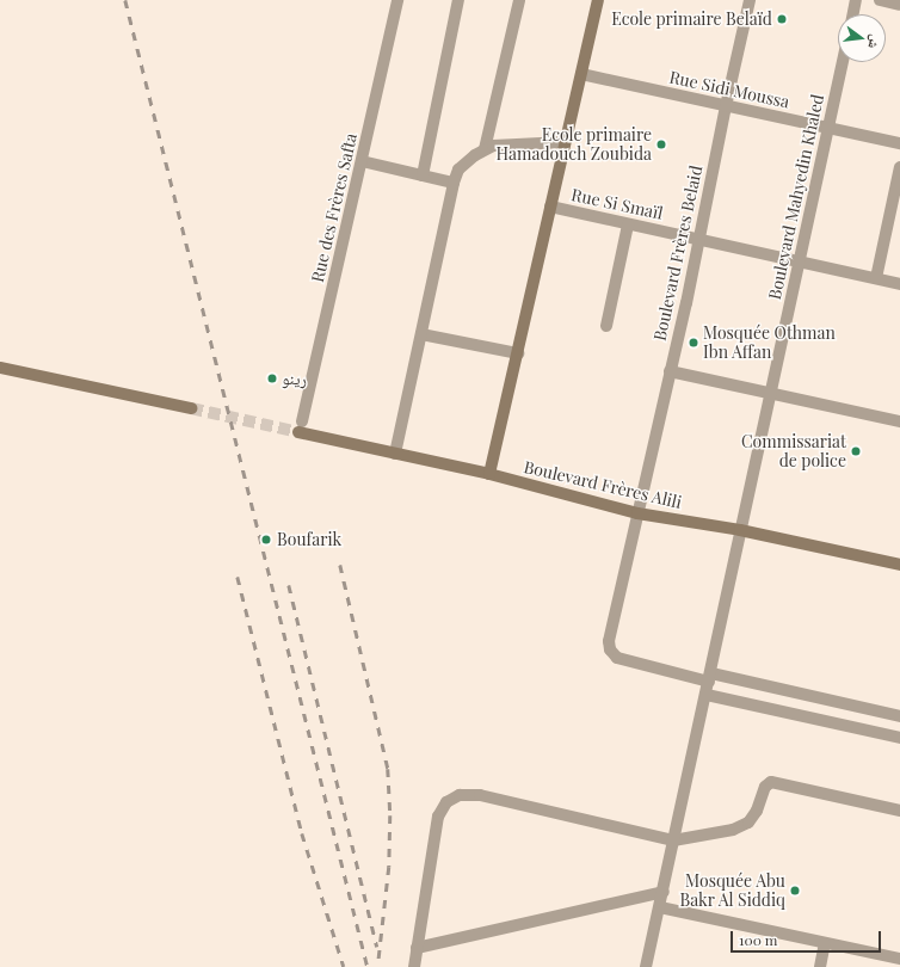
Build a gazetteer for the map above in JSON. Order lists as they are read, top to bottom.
{
  "streets": {
    "main road": ["Boulevard Frères Alili"],
    "street": [
      "Rue Sidi Moussa",
      "Boulevard Mahyedin Khaled",
      "Rue Si Smaïl",
      "Rue des Frères Safta",
      "Boulevard Frères Belaid"
    ]
  },
  "crossings": [
    ["Rue Sidi Moussa", "Boulevard Mahyedin Khaled"],
    ["Rue Sidi Moussa", "Boulevard Frères Belaid"],
    ["Boulevard Mahyedin Khaled", "Rue Si Smaïl"],
    ["Boulevard Mahyedin Khaled", "Boulevard Frères Belaid"],
    ["Boulevard Mahyedin Khaled", "Boulevard Frères Alili"],
    ["Rue Si Smaïl", "Boulevard Frères Belaid"],
    ["Rue des Frères Safta", "Boulevard Frères Alili"],
    ["Boulevard Frères Belaid", "Boulevard Frères Alili"]
  ],
  "places": [
    "Ecole primaire Belaïd",
    "Ecole primaire Hamadouch Zoubida",
    "Mosquée Othman Ibn Affan",
    "رينو",
    "Commissariat de police",
    "Boufarik",
    "Mosquée Abu Bakr Al Siddiq"
  ],
  "scale_bar": "100 m",
  "north": "right"
}
